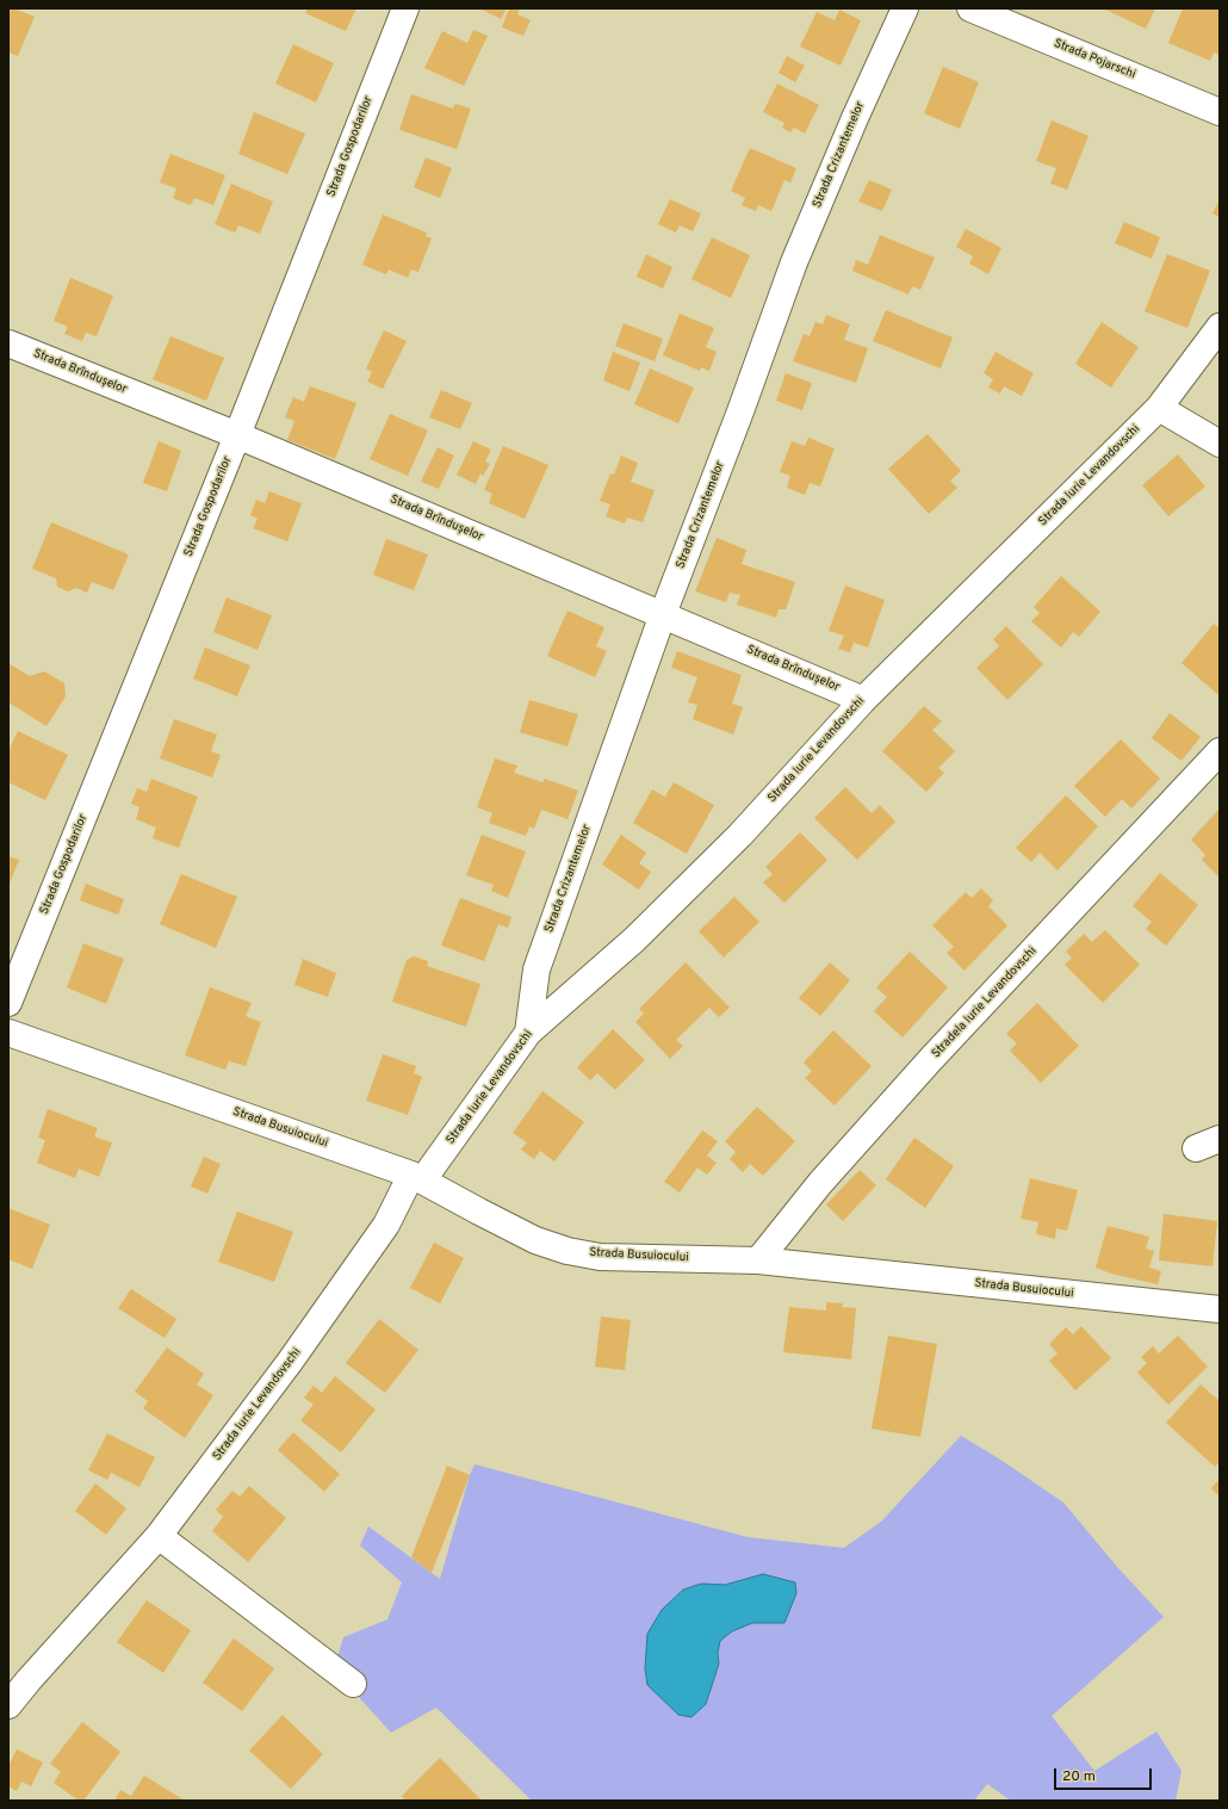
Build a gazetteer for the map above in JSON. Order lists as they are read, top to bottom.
{
  "streets": {
    "street": [
      "Strada Pojarschi",
      "Strada Gospodarilor",
      "Strada Crizantemelor",
      "Strada Brîndușelor",
      "Strada Iurie Levandovschi",
      "Stradela Iurie Levandovschi",
      "Strada Busuiocului"
    ]
  },
  "crossings": [
    ["Strada Gospodarilor", "Strada Brîndușelor"],
    ["Strada Crizantemelor", "Strada Brîndușelor"],
    ["Strada Crizantemelor", "Strada Iurie Levandovschi"],
    ["Strada Brîndușelor", "Strada Iurie Levandovschi"],
    ["Strada Iurie Levandovschi", "Strada Busuiocului"],
    ["Stradela Iurie Levandovschi", "Strada Busuiocului"]
  ],
  "scale_bar": "20 m"
}
